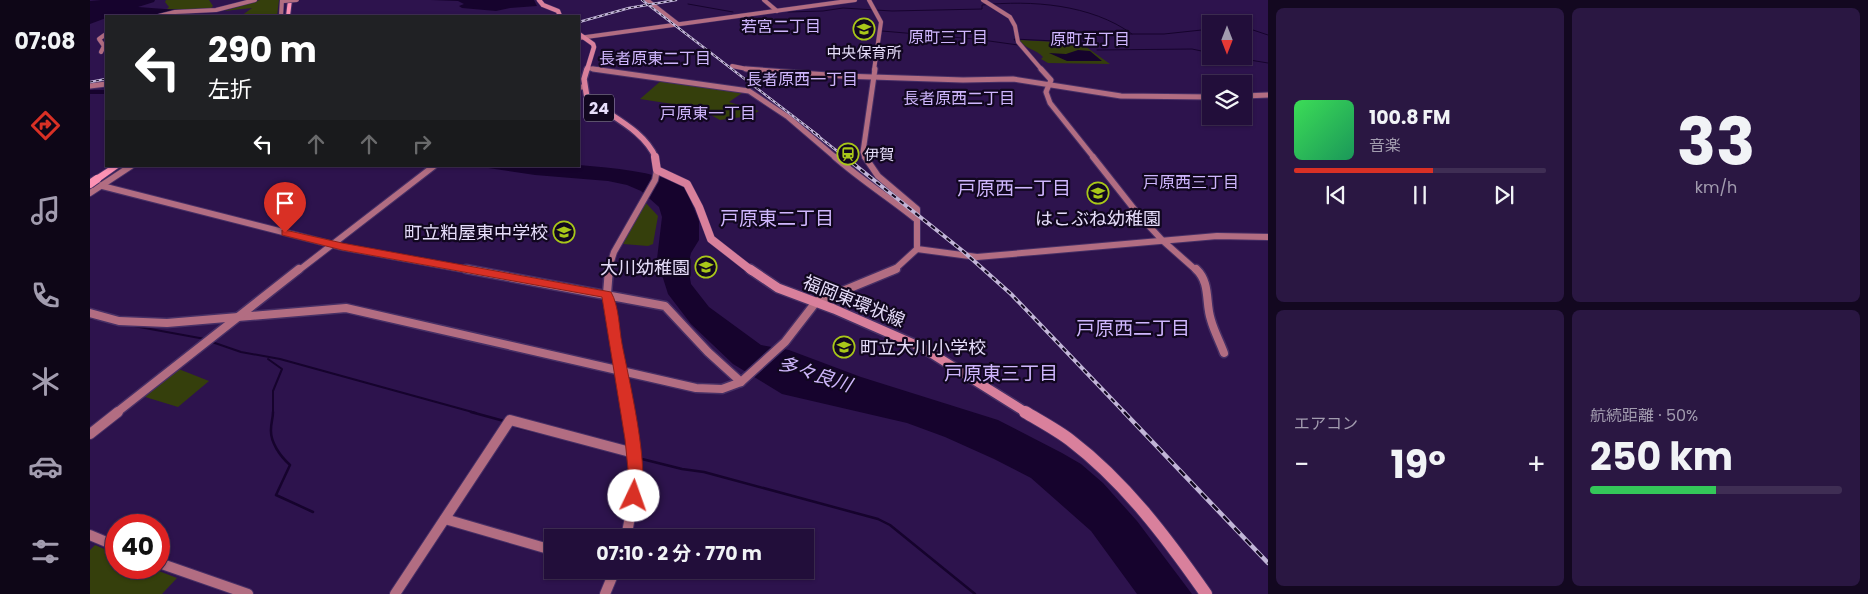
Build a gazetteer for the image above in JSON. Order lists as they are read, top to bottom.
{
  "streets": {
    "main road": ["24", "福岡東環状線"]
  },
  "crossings": [
    ["24", "福岡東環状線"]
  ],
  "districts": [
    "若宮二丁目",
    "原町三丁目",
    "原町五丁目",
    "長者原東二丁目",
    "長者原西一丁目",
    "長者原西二丁目",
    "戸原東一丁目",
    "戸原西三丁目",
    "戸原西一丁目",
    "戸原東二丁目",
    "戸原西二丁目",
    "戸原東三丁目"
  ],
  "water": ["多々良川"],
  "places": {
    "school or university": [
      "中央保育所",
      "はこぶね幼稚園",
      "町立粕屋東中学校",
      "大川幼稚園",
      "町立大川小学校"
    ],
    "station": ["伊賀"]
  },
  "north": "bottom",
  "page": {
    "tabs": "07:08",
    "tile": [
      ["33", "km/h"],
      "エアコン",
      ["航続距離 · 50%", "250 km"]
    ],
    "turn": ["290 m", "左折"],
    "song": ["100.8 FM", "音楽"],
    "heat": ["−", "19°", "+"],
    "limit": "40",
    "trip": "07:10 · 2 分 · 770 m"
  }
}
